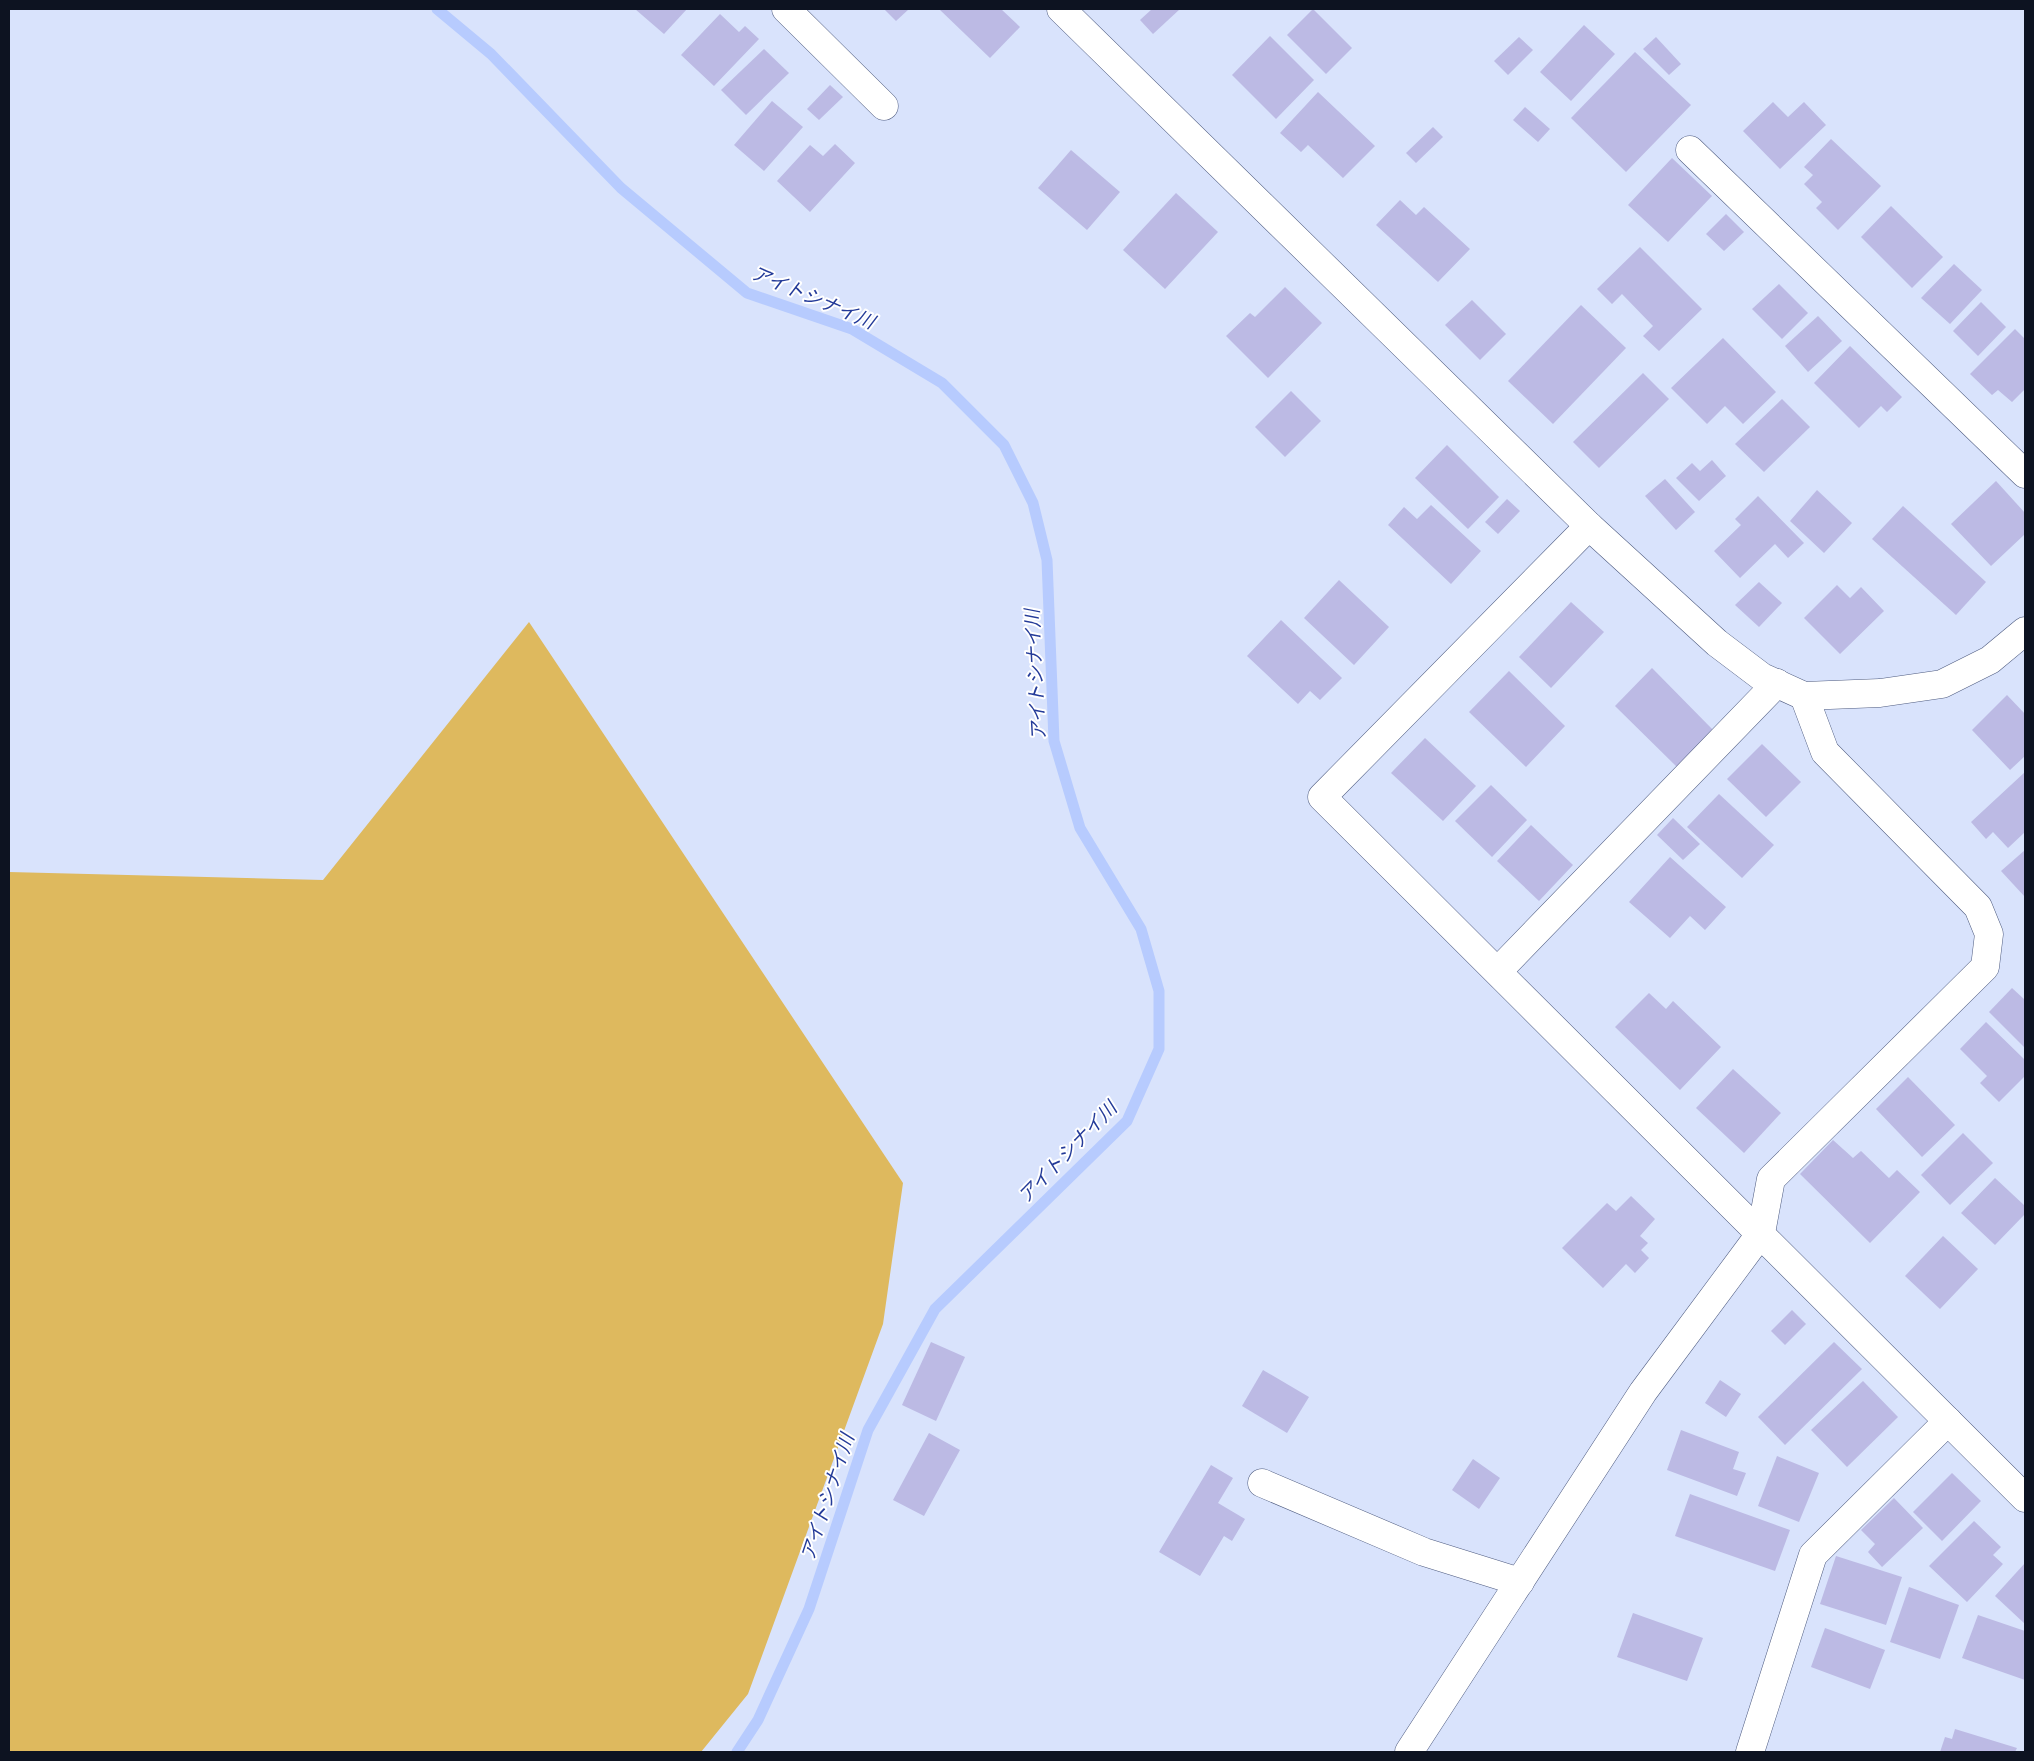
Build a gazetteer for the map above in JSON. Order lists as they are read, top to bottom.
{
  "water": ["アイトシナイ川"]
}
